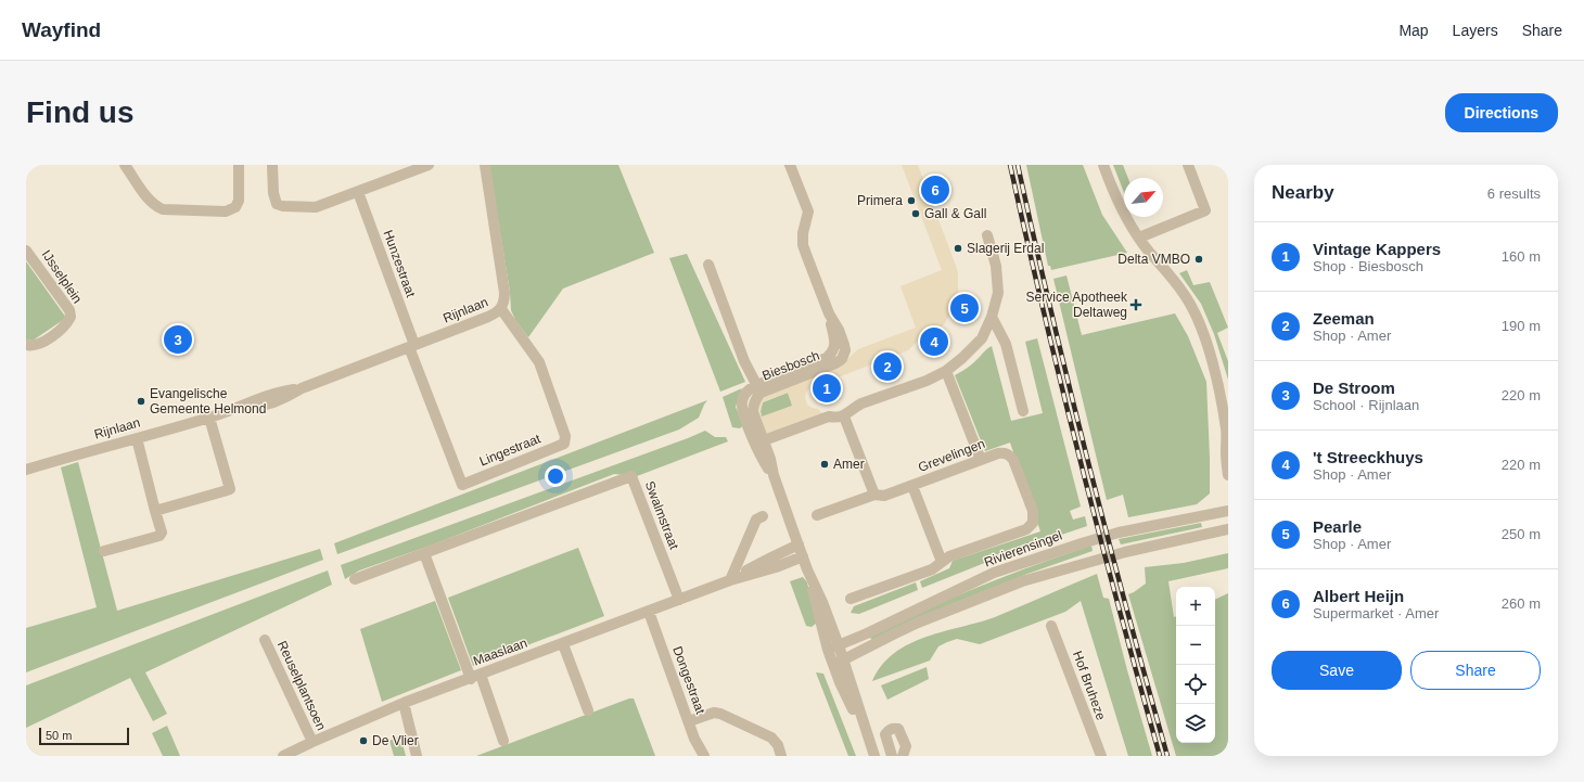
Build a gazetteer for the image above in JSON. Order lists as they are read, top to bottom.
{
  "streets": {
    "street": [
      "Hunzestraat",
      "IJsselplein",
      "Rijnlaan",
      "Biesbosch",
      "Lingestraat",
      "Grevelingen",
      "Swalmstraat",
      "Rivierensingel",
      "Maaslaan",
      "Dongestraat",
      "Reuselplantsoen",
      "Hof Bruheze"
    ]
  },
  "crossings": [
    ["Hunzestraat", "Rijnlaan"],
    ["Hunzestraat", "Lingestraat"],
    ["Rijnlaan", "Lingestraat"],
    ["Biesbosch", "Rivierensingel"],
    ["Biesbosch", "Maaslaan"],
    ["Swalmstraat", "Maaslaan"],
    ["Maaslaan", "Dongestraat"],
    ["Maaslaan", "Reuselplantsoen"]
  ],
  "places": {
    "other": [
      "Primera",
      "Gall & Gall",
      "Slagerij Erdal",
      "Delta VMBO",
      "Evangelische Gemeente Helmond",
      "Amer",
      "De Vlier"
    ],
    "health": ["Service Apotheek Deltaweg"]
  },
  "scale_bar": "50 m",
  "north": "top right",
  "page": {
    "header": "Wayfind",
    "nav": ["Map", "Layers", "Share"],
    "buttons": [
      "Directions",
      ["Save", "Share"]
    ],
    "title": "Find us",
    "heading": ["Nearby", "6 results"],
    "pins": [
      "6",
      "5",
      "3",
      "4",
      "2",
      "1"
    ],
    "list": [
      {
        "mark": "1",
        "name": "Vintage Kappers",
        "note": "Shop · Biesbosch",
        "value": "160 m"
      },
      {
        "mark": "2",
        "name": "Zeeman",
        "note": "Shop · Amer",
        "value": "190 m"
      },
      {
        "mark": "3",
        "name": "De Stroom",
        "note": "School · Rijnlaan",
        "value": "220 m"
      },
      {
        "mark": "4",
        "name": "'t Streeckhuys",
        "note": "Shop · Amer",
        "value": "220 m"
      },
      {
        "mark": "5",
        "name": "Pearle",
        "note": "Shop · Amer",
        "value": "250 m"
      },
      {
        "mark": "6",
        "name": "Albert Heijn",
        "note": "Supermarket · Amer",
        "value": "260 m"
      }
    ],
    "map_buttons": ["+", "−"],
    "scale": "50 m"
  }
}
